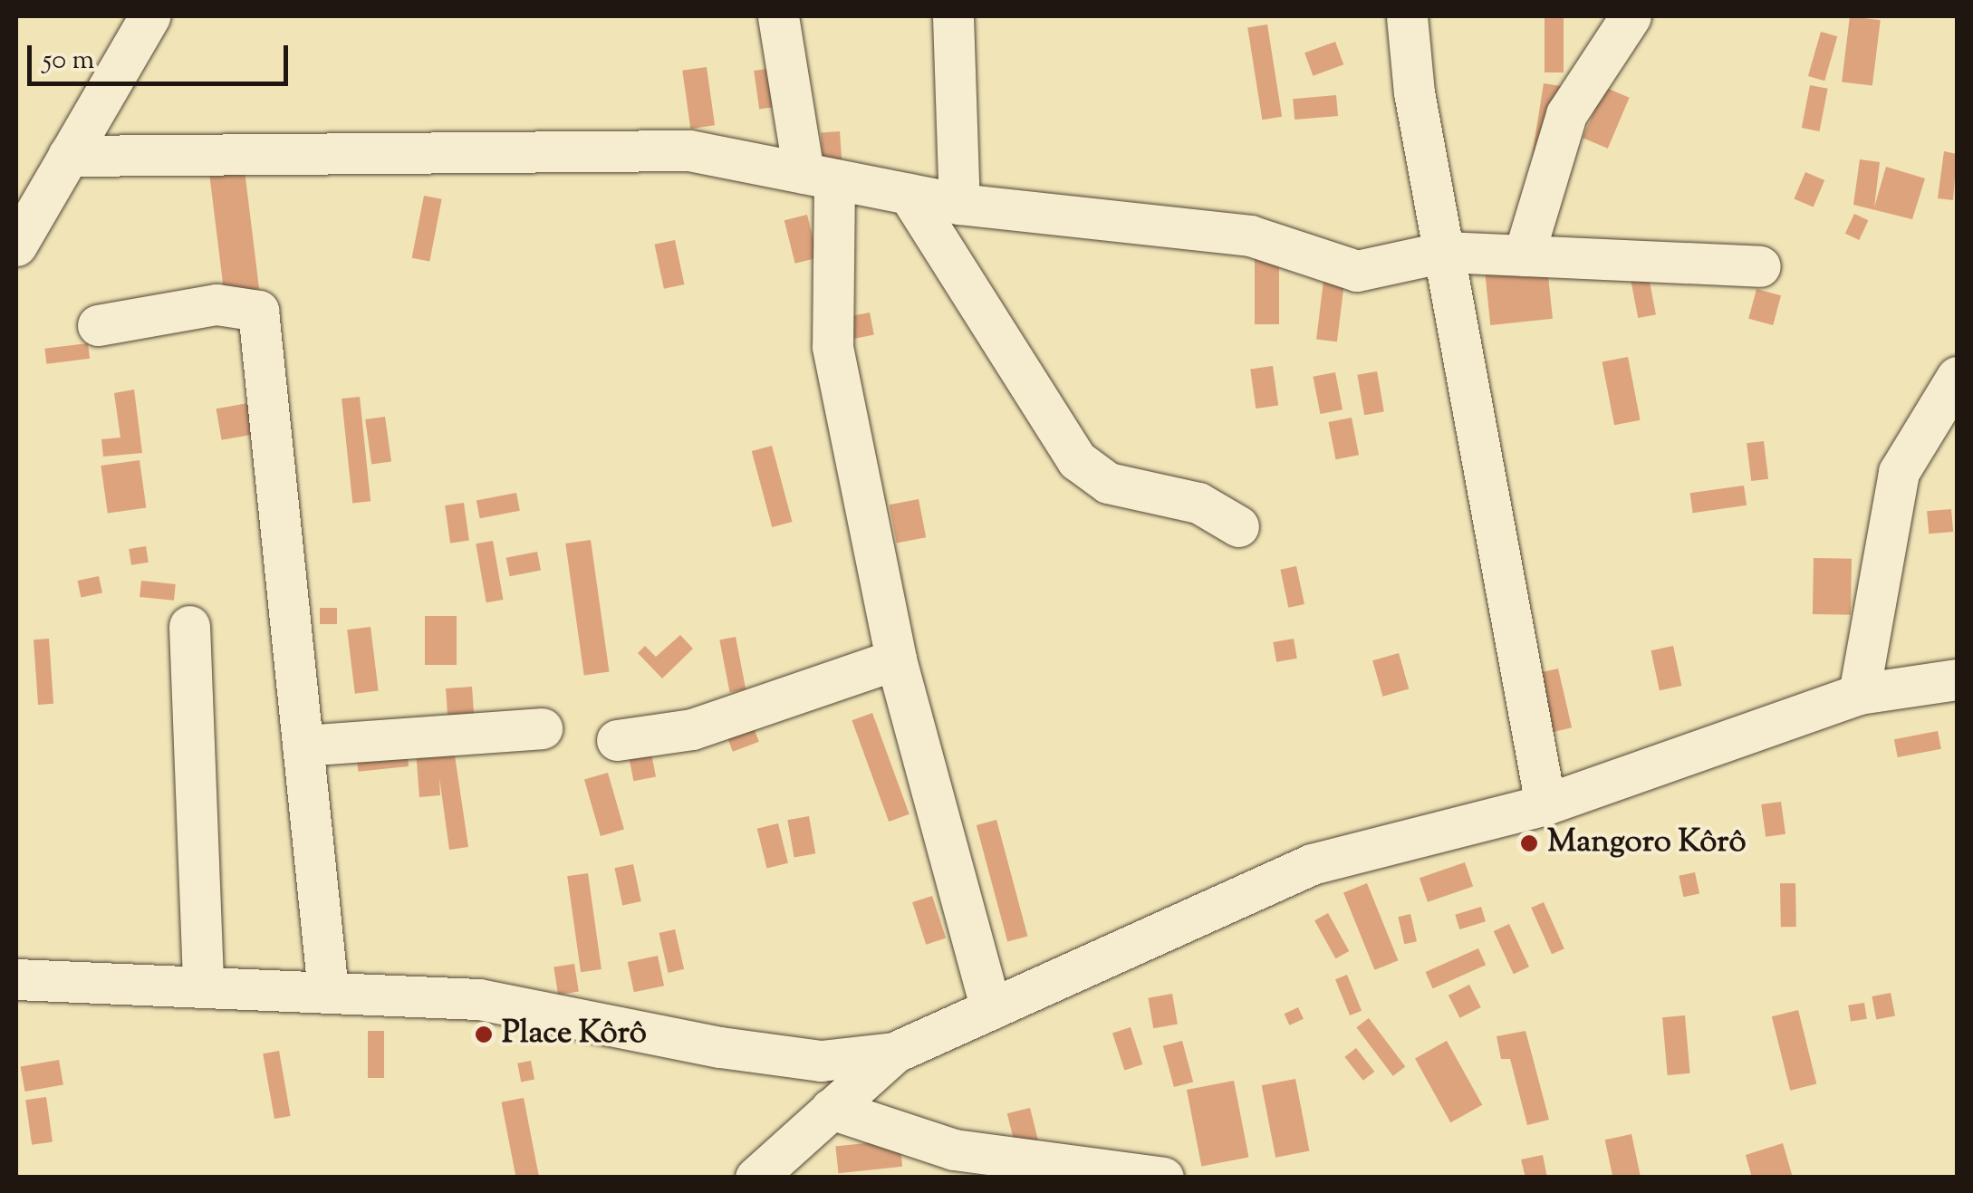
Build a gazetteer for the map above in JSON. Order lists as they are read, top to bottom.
{
  "places": ["Mangoro Kôrô", "Place Kôrô"],
  "scale_bar": "50 m"
}
